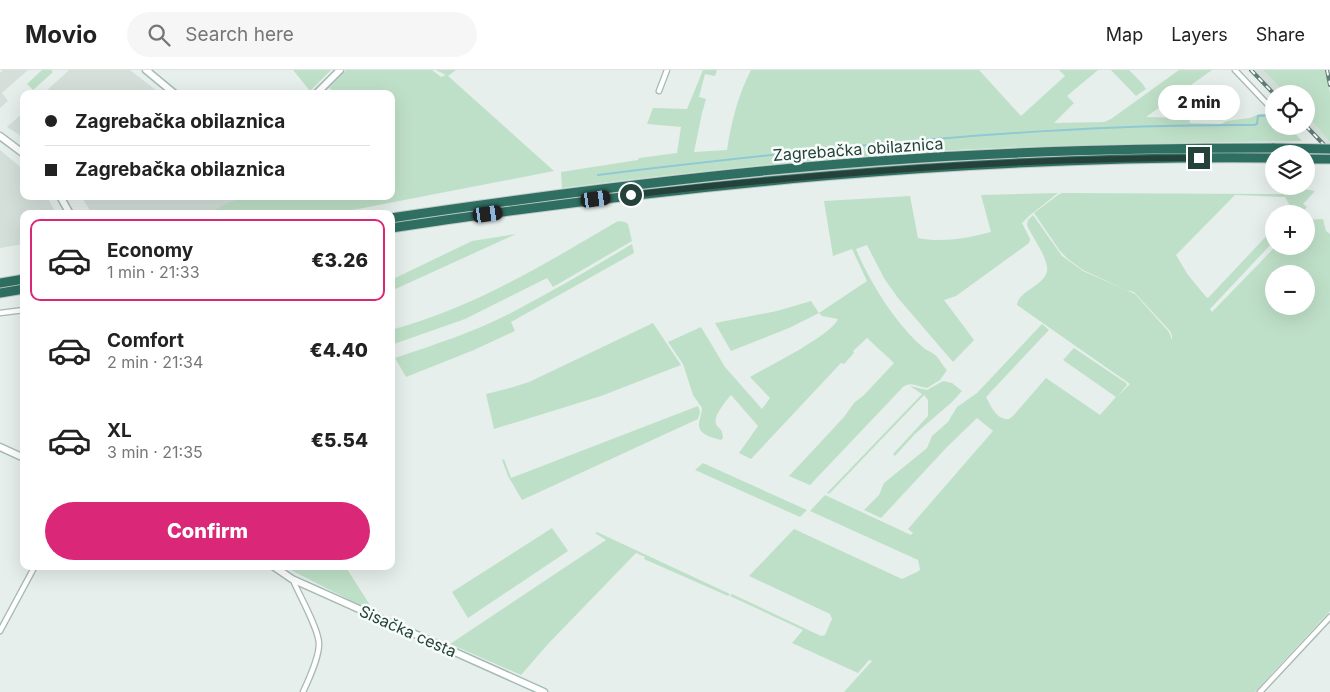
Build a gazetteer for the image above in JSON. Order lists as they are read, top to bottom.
{
  "streets": {
    "highway": ["Zagrebačka obilaznica"],
    "main road": ["Sisačka cesta"]
  },
  "page": {
    "header": "Movio",
    "search": "Search here",
    "nav": ["Map", "Layers", "Share"],
    "map_buttons": ["+", "−"],
    "bubble": "2 min",
    "banner": ["Zagrebačka obilaznica", "Zagrebačka obilaznica"],
    "list": [
      {
        "name": "Economy",
        "note": "1 min · 21:33",
        "value": "€3.26"
      },
      {
        "name": "Comfort",
        "note": "2 min · 21:34",
        "value": "€4.40"
      },
      {
        "name": "XL",
        "note": "3 min · 21:35",
        "value": "€5.54"
      }
    ],
    "buttons": "Confirm"
  }
}
